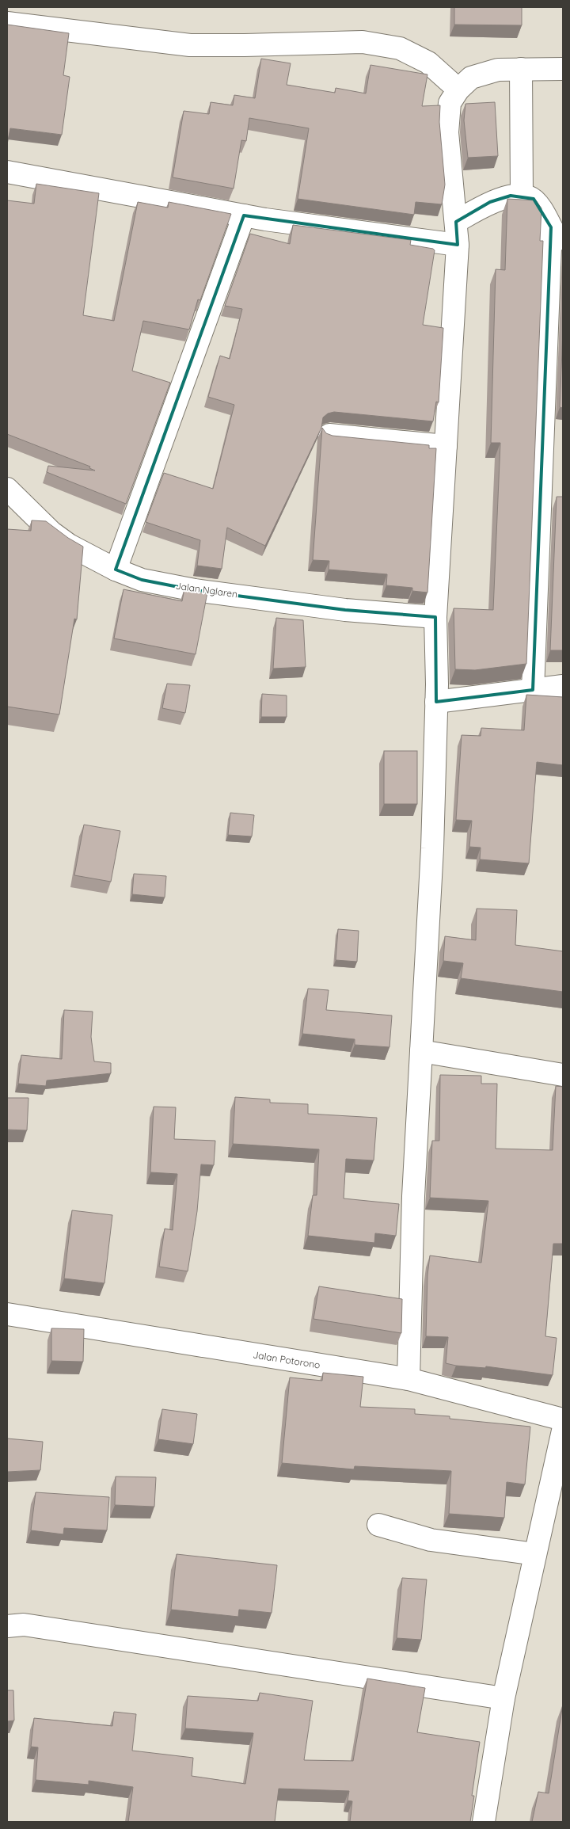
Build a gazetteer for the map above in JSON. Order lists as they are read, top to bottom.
{
  "streets": {
    "street": ["Jalan Nglaren", "Jalan Potorono"]
  }
}
